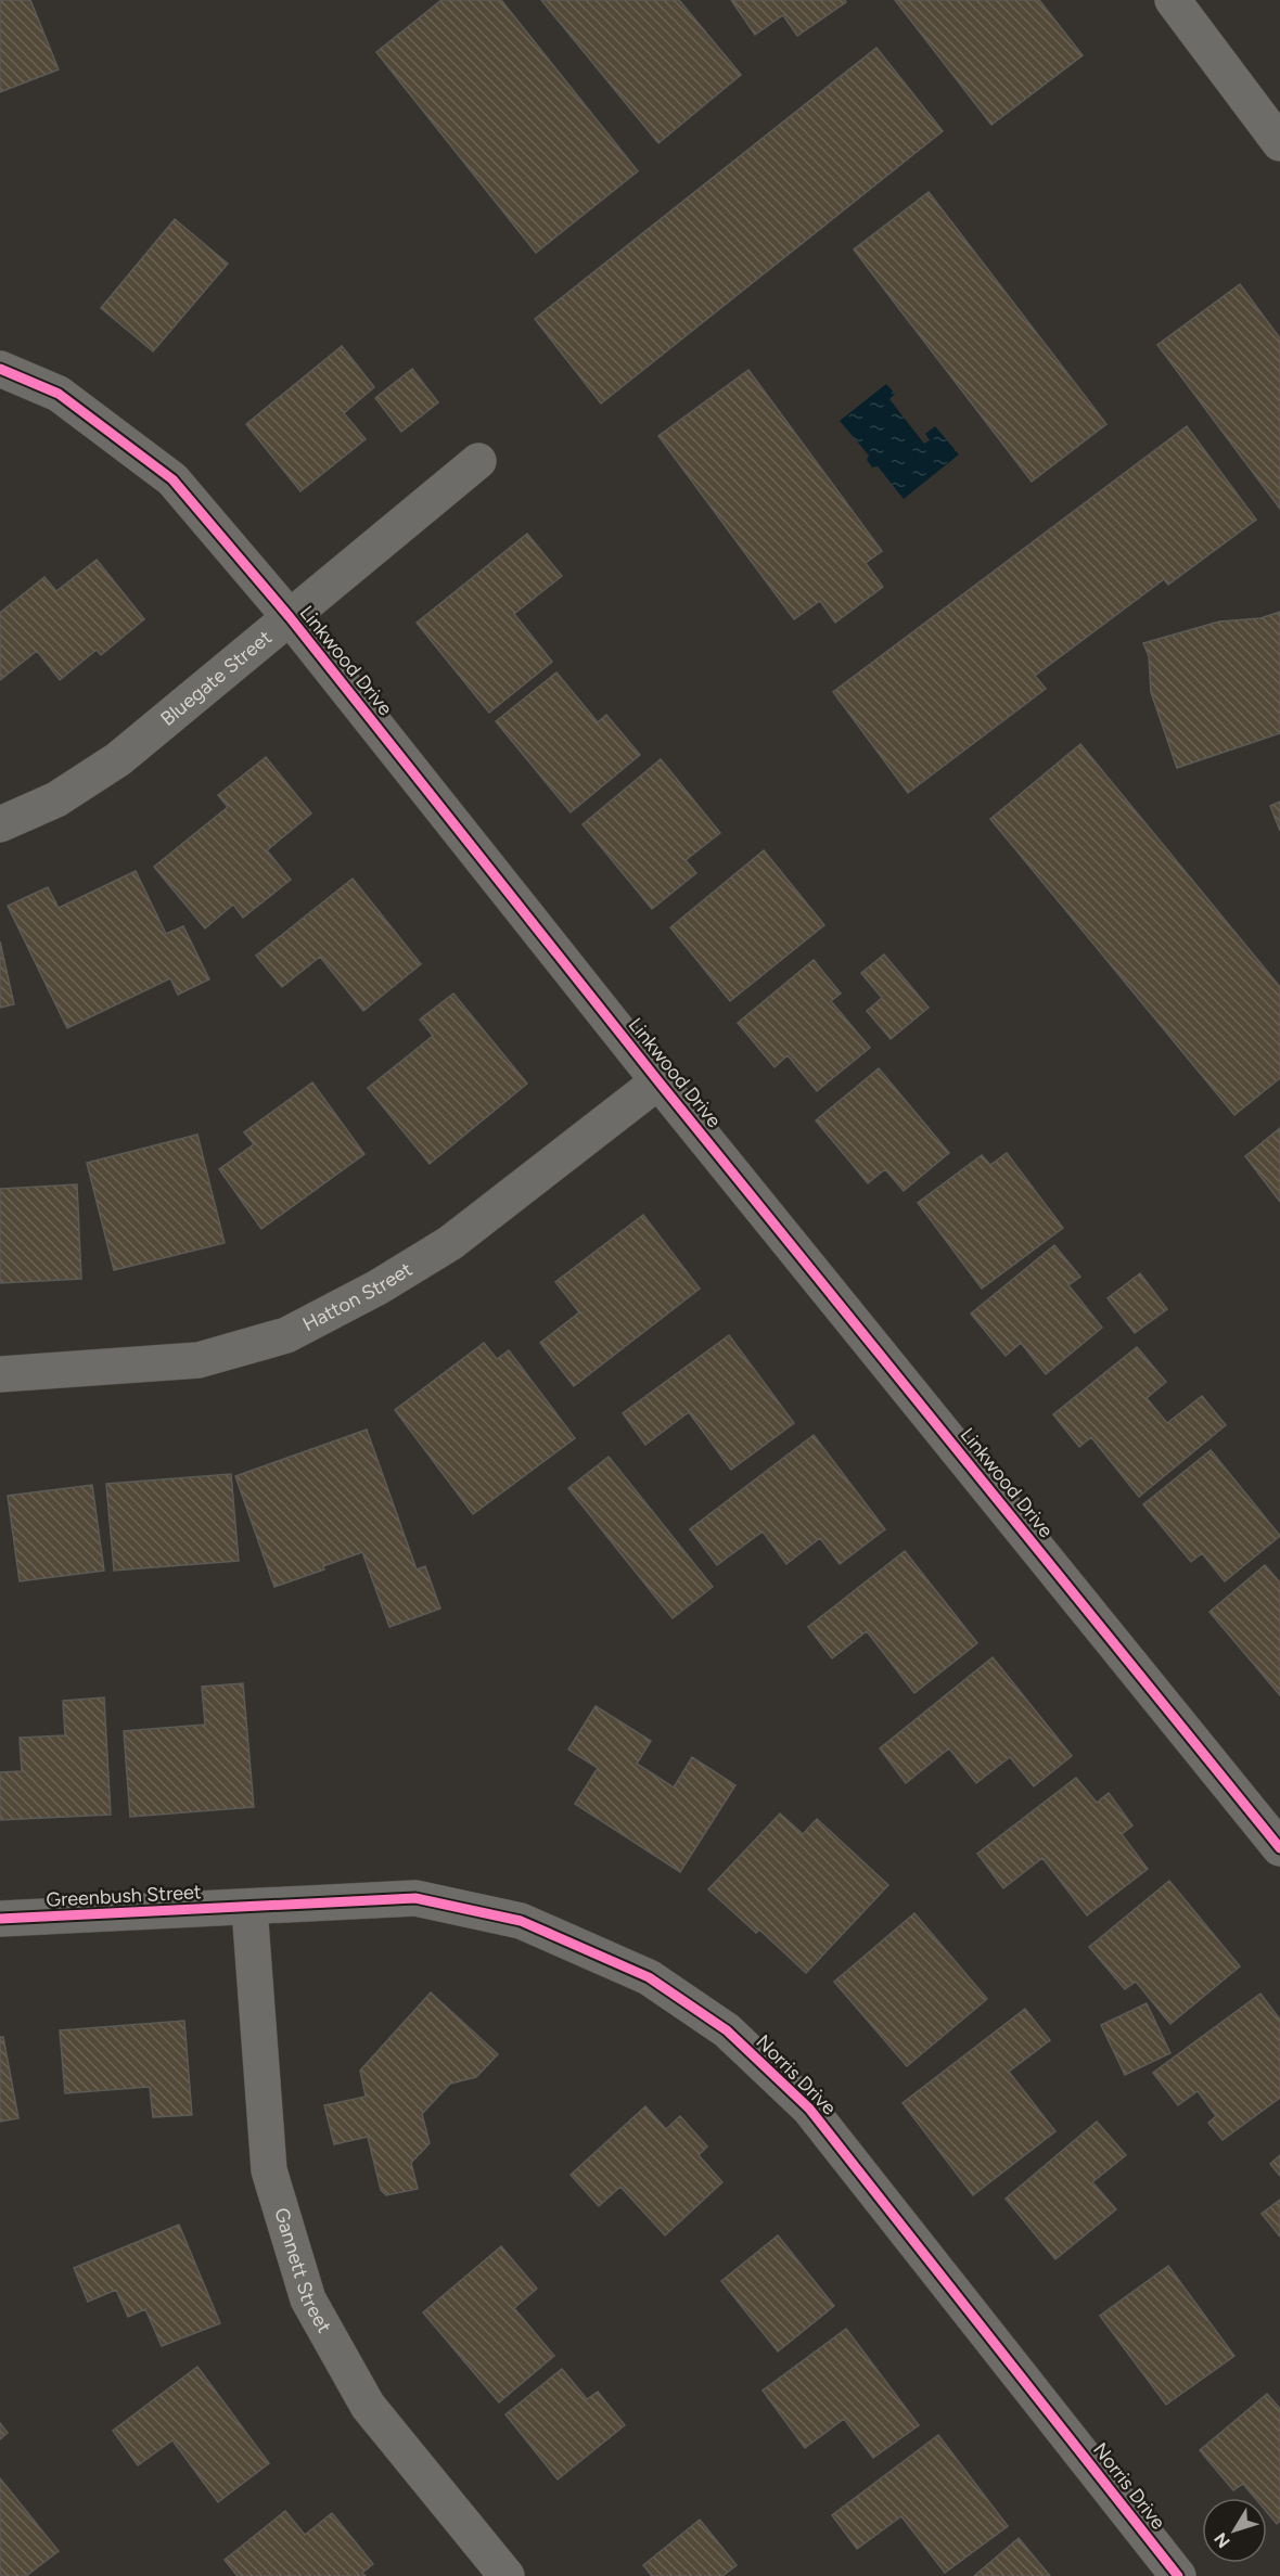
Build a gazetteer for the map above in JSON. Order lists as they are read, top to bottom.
{
  "streets": {
    "street": [
      "Linkwood Drive",
      "Bluegate Street",
      "Hatton Street",
      "Greenbush Street",
      "Norris Drive",
      "Gannett Street"
    ]
  },
  "crossings": [
    ["Linkwood Drive", "Bluegate Street"],
    ["Linkwood Drive", "Hatton Street"],
    ["Greenbush Street", "Norris Drive"],
    ["Greenbush Street", "Gannett Street"],
    ["Norris Drive", "Gannett Street"]
  ],
  "north": "bottom left"
}
